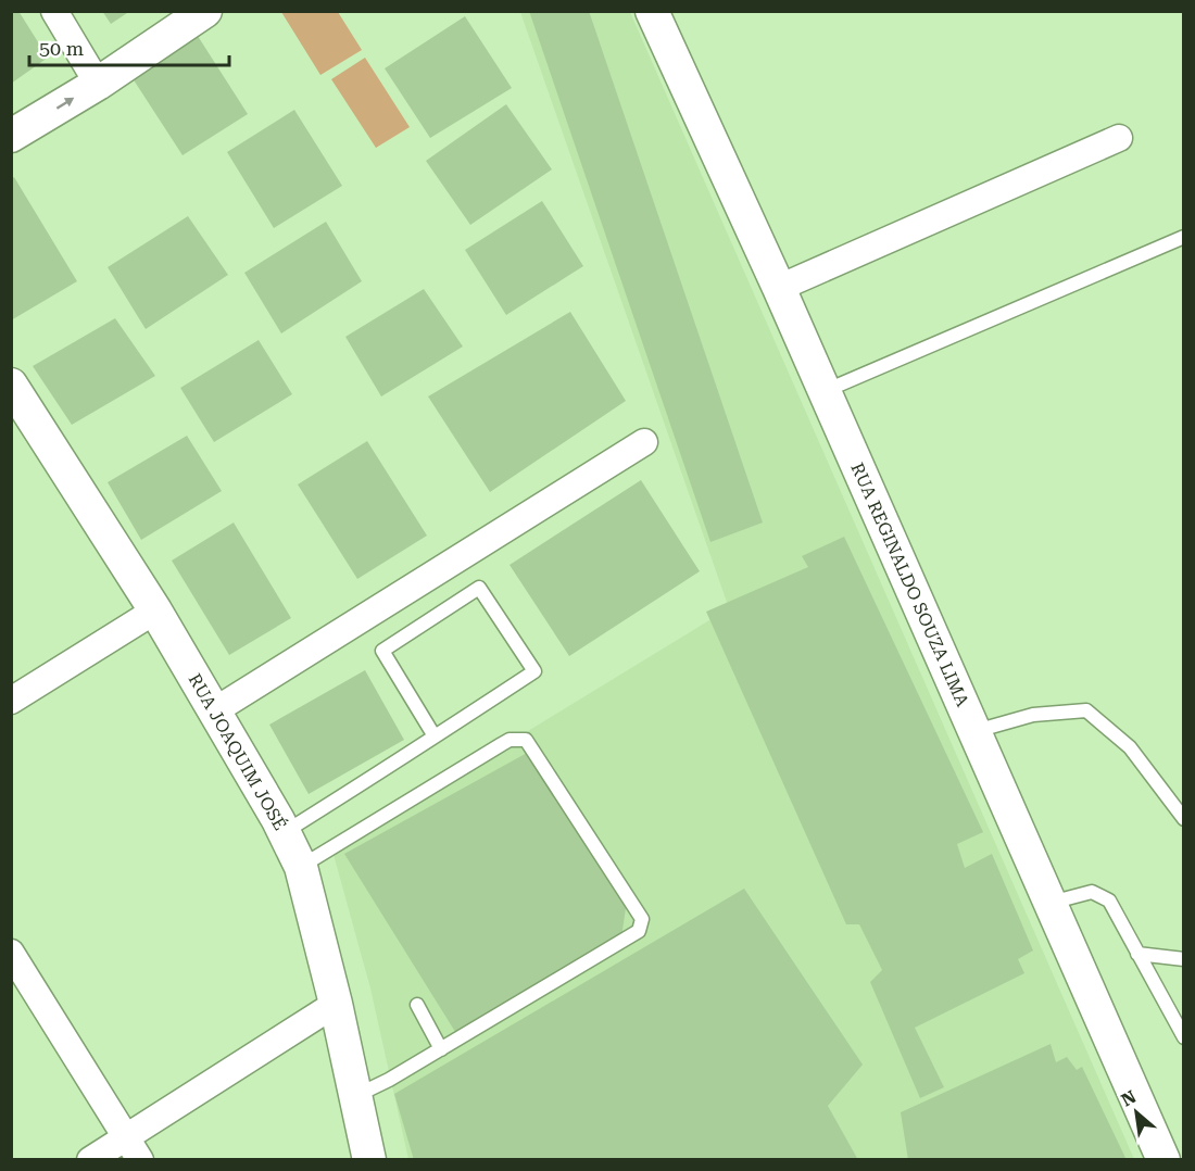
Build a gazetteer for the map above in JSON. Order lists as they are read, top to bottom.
{
  "streets": {
    "street": ["RUA REGINALDO SOUZA LIMA", "RUA JOAQUIM JOSÉ"]
  },
  "scale_bar": "50 m",
  "north": "top left"
}
